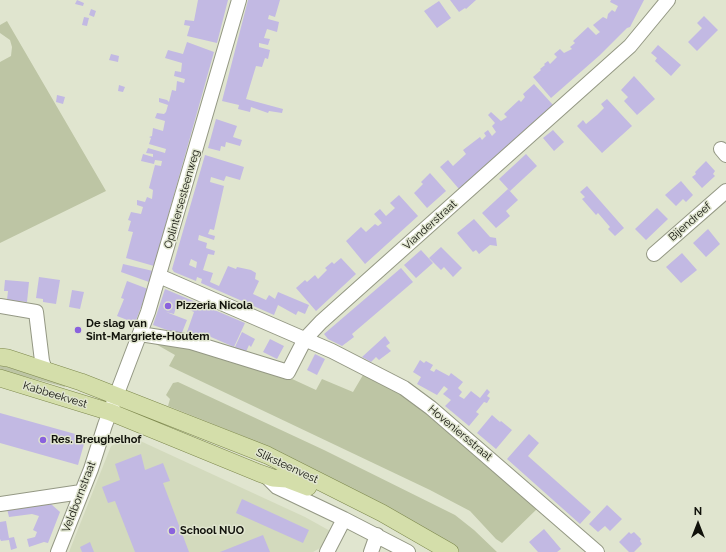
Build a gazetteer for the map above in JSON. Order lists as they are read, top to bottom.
{
  "streets": {
    "main road": ["Kabbeekvest", "Sliksteenvest"],
    "street": [
      "Oplintersesteenweg",
      "Bijendreef",
      "Vianderstraat",
      "Hoveniersstraat",
      "Veldbornstraat"
    ]
  },
  "crossings": [
    ["Oplintersesteenweg", "Kabbeekvest"],
    ["Oplintersesteenweg", "Sliksteenvest"],
    ["Oplintersesteenweg", "Veldbornstraat"],
    ["Vianderstraat", "Hoveniersstraat"],
    ["Kabbeekvest", "Sliksteenvest"],
    ["Kabbeekvest", "Veldbornstraat"],
    ["Sliksteenvest", "Veldbornstraat"]
  ],
  "places": [
    "Pizzeria Nicola",
    "De slag van Sint-Margriete-Houtem",
    "Res. Breughelhof",
    "School NUO"
  ],
  "north": "top"
}
